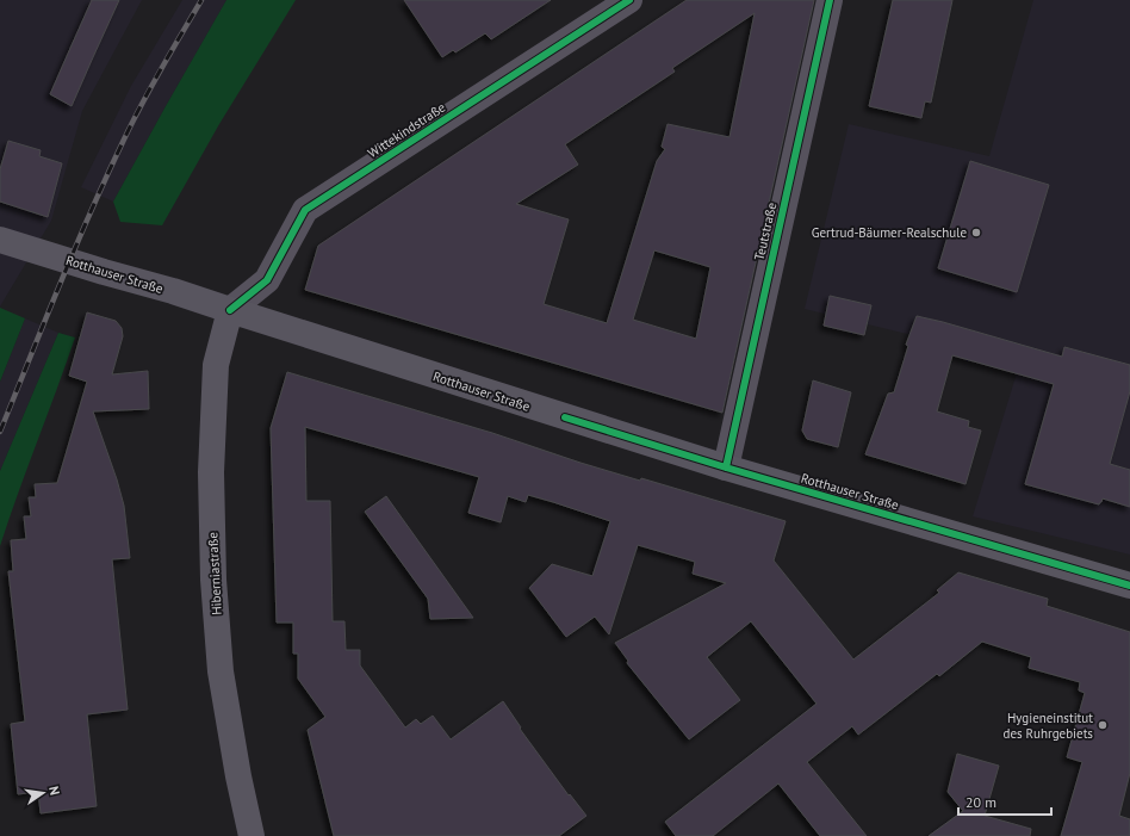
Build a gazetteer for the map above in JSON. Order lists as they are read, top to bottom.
{
  "streets": {
    "main road": ["Rotthauser Straße", "Hiberniastraße"],
    "street": ["Wittekindstraße", "Teutstraße"]
  },
  "crossings": [
    ["Wittekindstraße", "Rotthauser Straße"],
    ["Wittekindstraße", "Hiberniastraße"],
    ["Teutstraße", "Rotthauser Straße"],
    ["Rotthauser Straße", "Hiberniastraße"]
  ],
  "places": ["Gertrud-Bäumer-Realschule", "Hygieneinstitut des Ruhrgebiets"],
  "scale_bar": "20 m",
  "north": "right"
}
